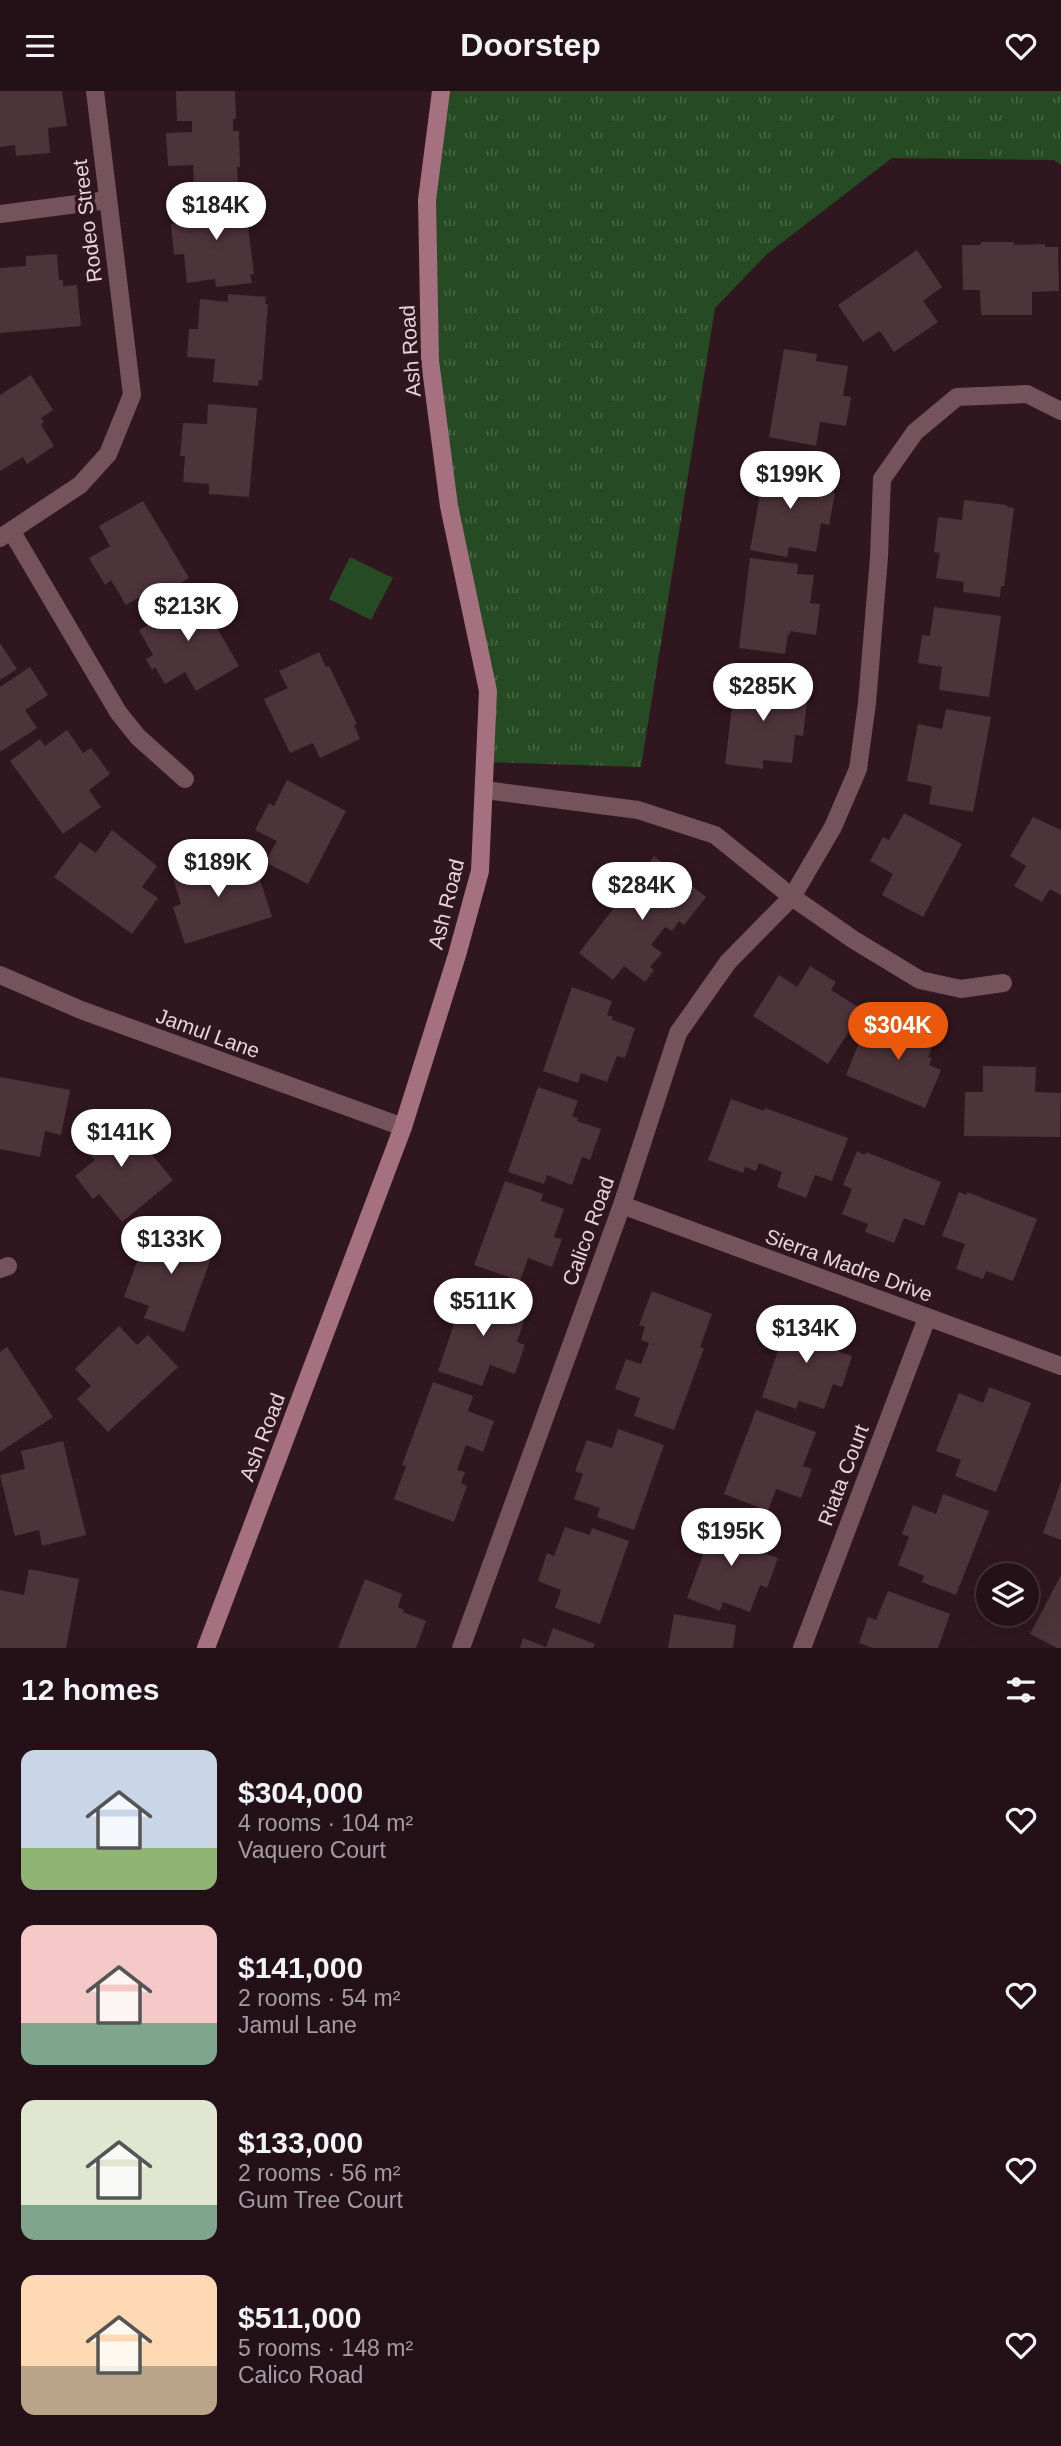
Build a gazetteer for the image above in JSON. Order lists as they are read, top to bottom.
{
  "streets": {
    "main road": ["Ash Road"],
    "street": [
      "Rodeo Street",
      "Jamul Lane",
      "Calico Road",
      "Sierra Madre Drive",
      "Riata Court"
    ]
  },
  "crossings": [
    ["Ash Road", "Jamul Lane"],
    ["Calico Road", "Sierra Madre Drive"],
    ["Sierra Madre Drive", "Riata Court"]
  ],
  "page": {
    "header": "Doorstep",
    "price": [
      "$184K",
      "$199K",
      "$213K",
      "$285K",
      "$189K",
      "$284K",
      "$304K",
      "$141K",
      "$133K",
      "$511K",
      "$134K",
      "$195K"
    ],
    "heading": "12 homes",
    "list": [
      {
        "name": "$304,000",
        "note": "4 rooms · 104 m² · Vaquero Court"
      },
      {
        "name": "$141,000",
        "note": "2 rooms · 54 m² · Jamul Lane"
      },
      {
        "name": "$133,000",
        "note": "2 rooms · 56 m² · Gum Tree Court"
      },
      {
        "name": "$511,000",
        "note": "5 rooms · 148 m² · Calico Road"
      }
    ]
  }
}
